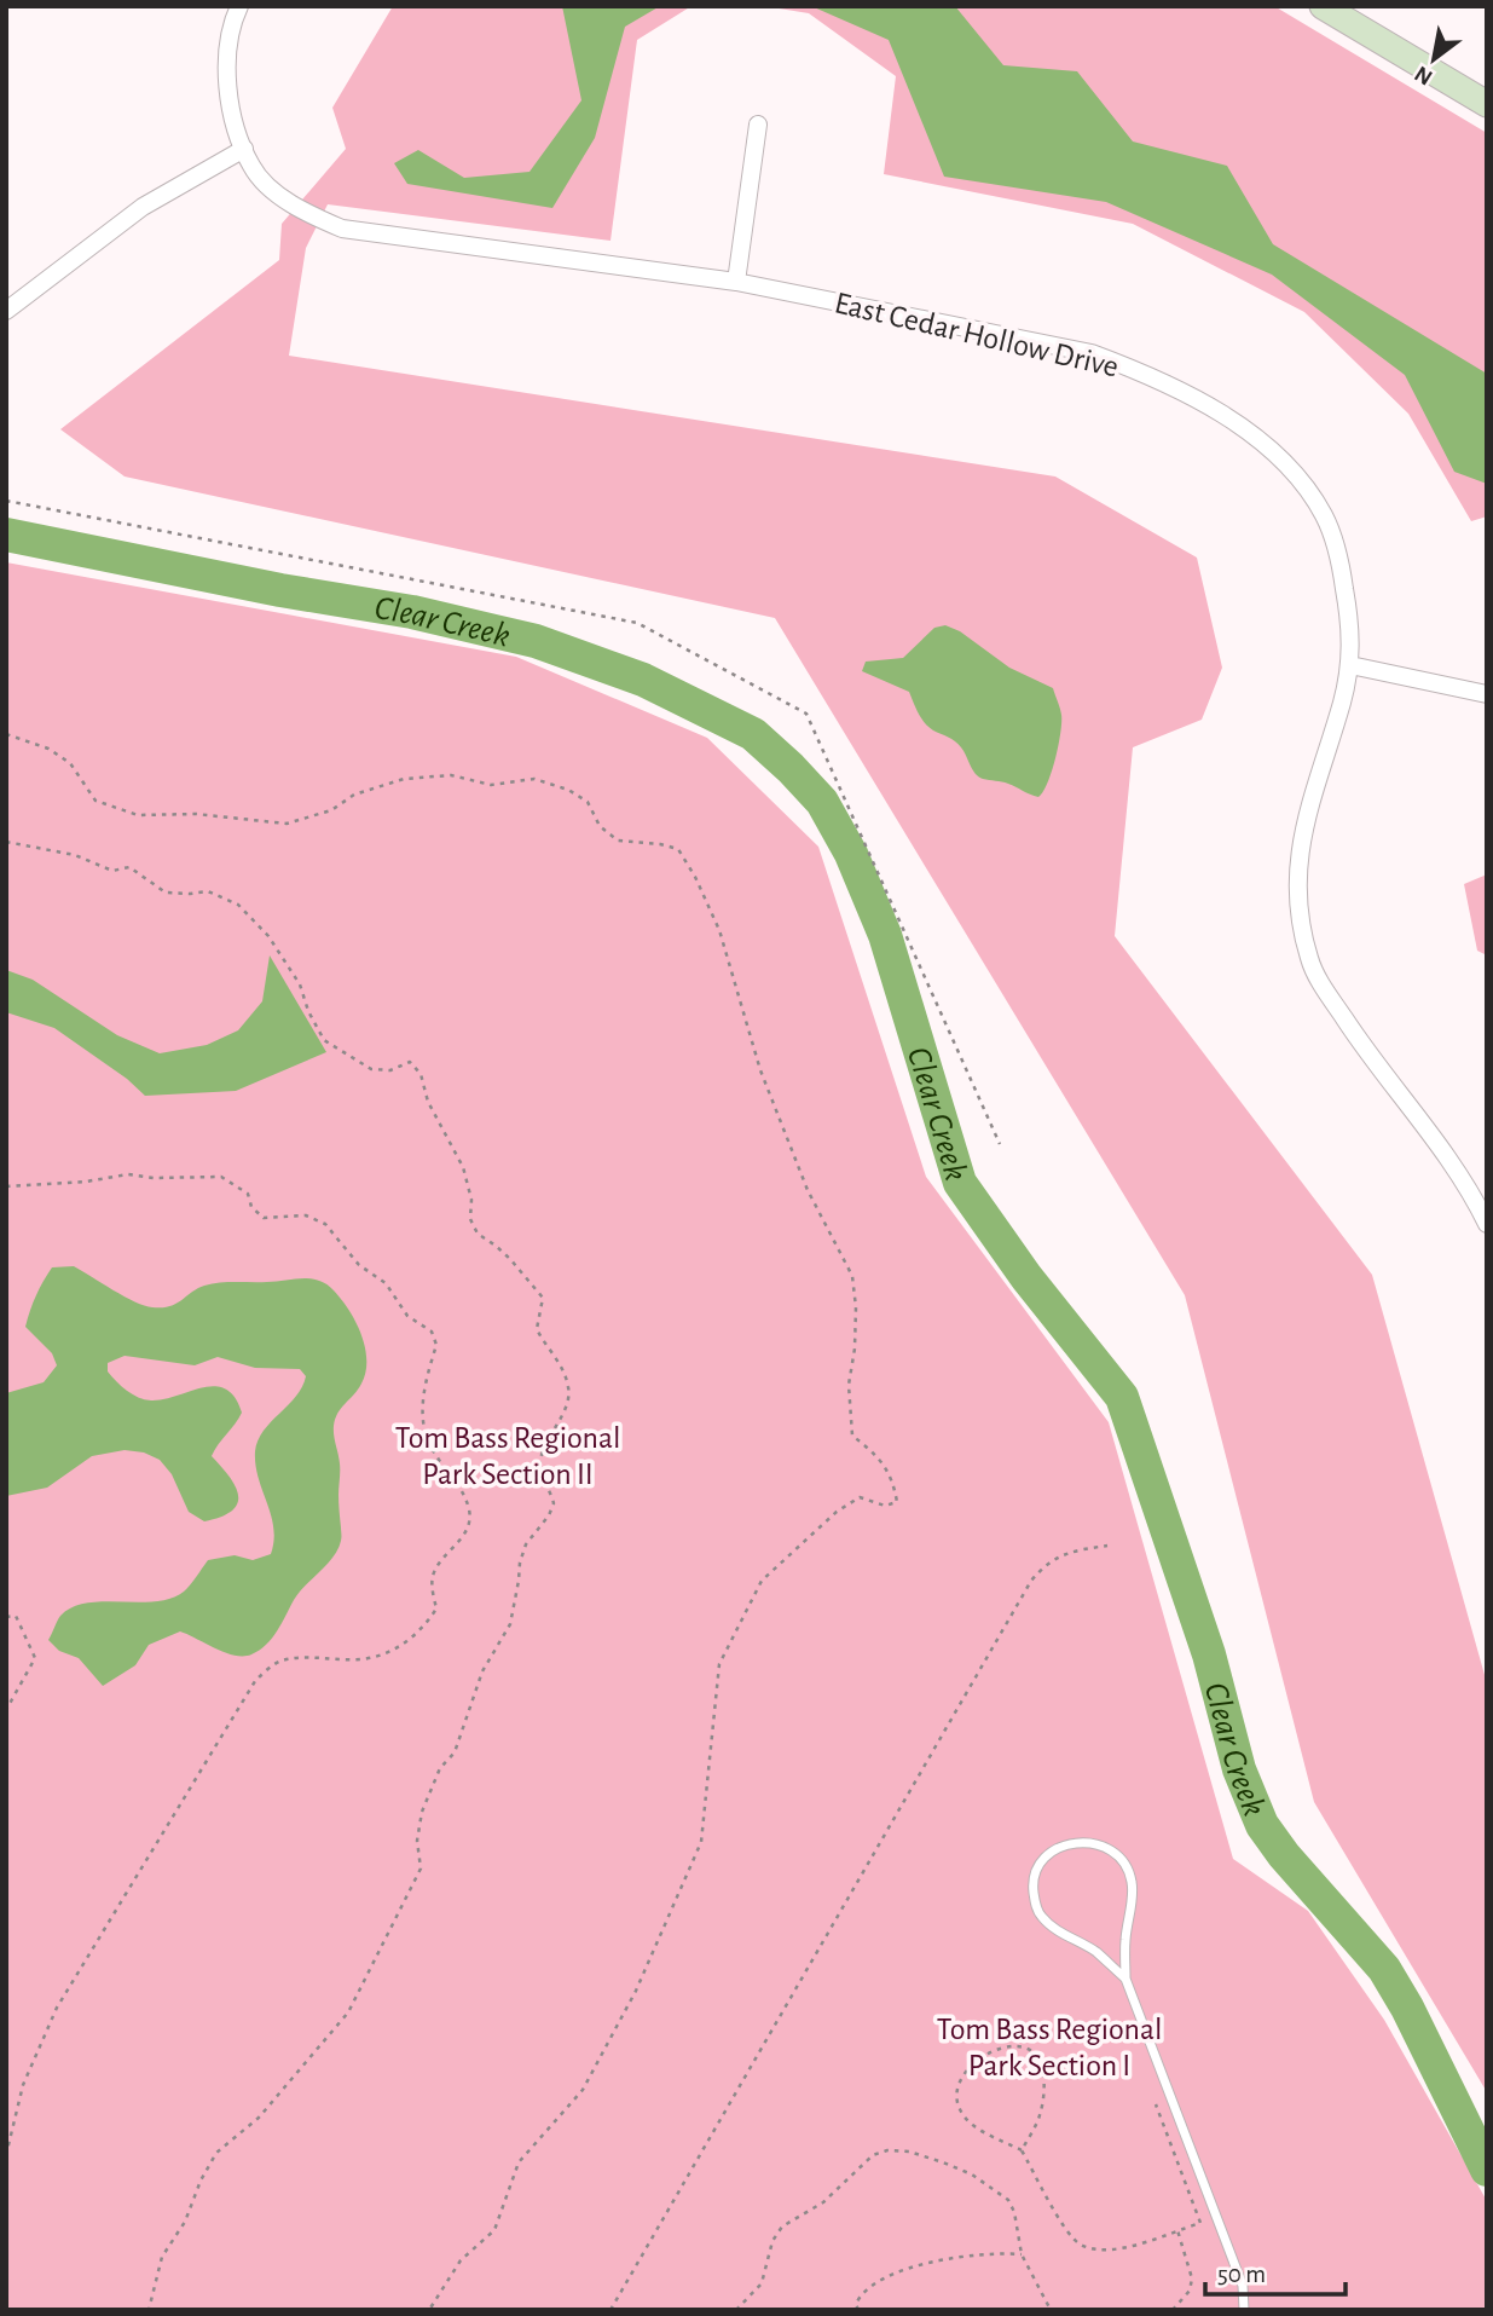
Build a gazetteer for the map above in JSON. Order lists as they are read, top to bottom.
{
  "streets": {
    "street": ["East Cedar Hollow Drive"]
  },
  "water": ["Clear Creek"],
  "parks": ["Tom Bass Regional Park Section II", "Tom Bass Regional Park Section I"],
  "scale_bar": "50 m",
  "north": "bottom left"
}
